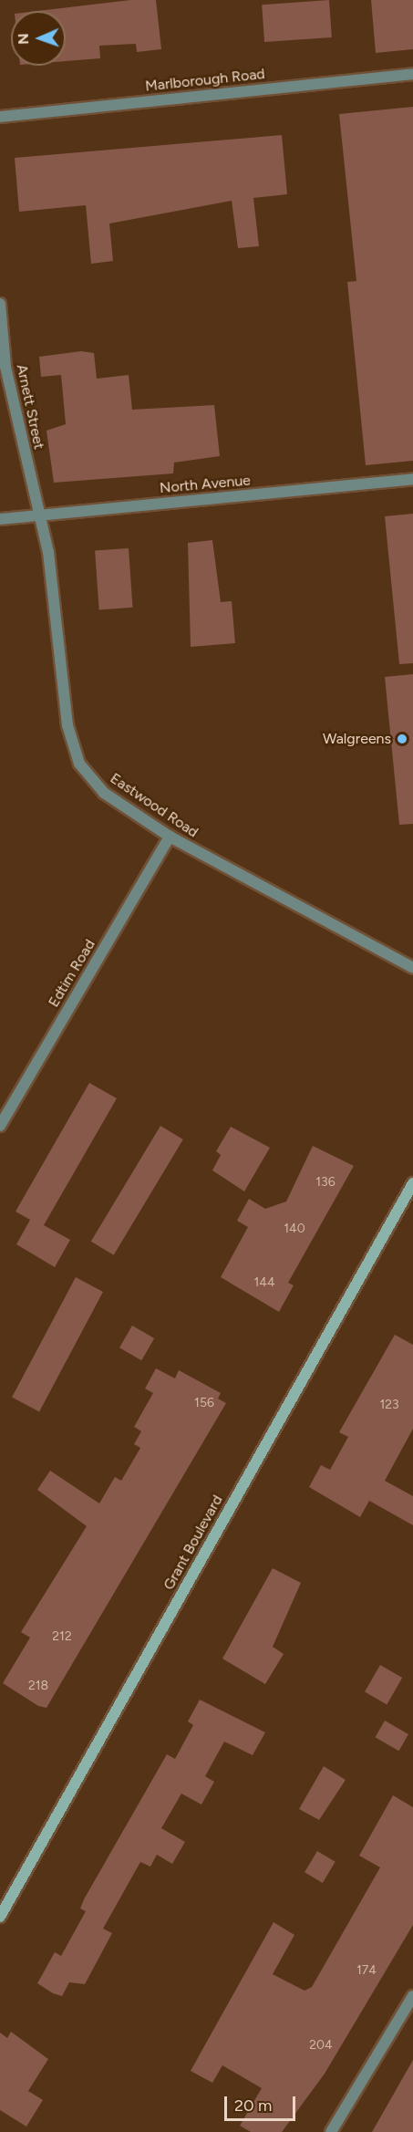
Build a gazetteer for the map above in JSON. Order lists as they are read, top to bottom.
{
  "streets": {
    "street": [
      "Marlborough Road",
      "Arnett Street",
      "North Avenue",
      "Eastwood Road",
      "Edtim Road",
      "Grant Boulevard"
    ]
  },
  "crossings": [
    ["Arnett Street", "North Avenue"],
    ["Arnett Street", "Eastwood Road"],
    ["North Avenue", "Eastwood Road"],
    ["Eastwood Road", "Edtim Road"]
  ],
  "places": ["Walgreens"],
  "house_numbers": [
    "136",
    "140",
    "144",
    "156",
    "123",
    "212",
    "218",
    "174",
    "204"
  ],
  "scale_bar": "20 m",
  "north": "left"
}
